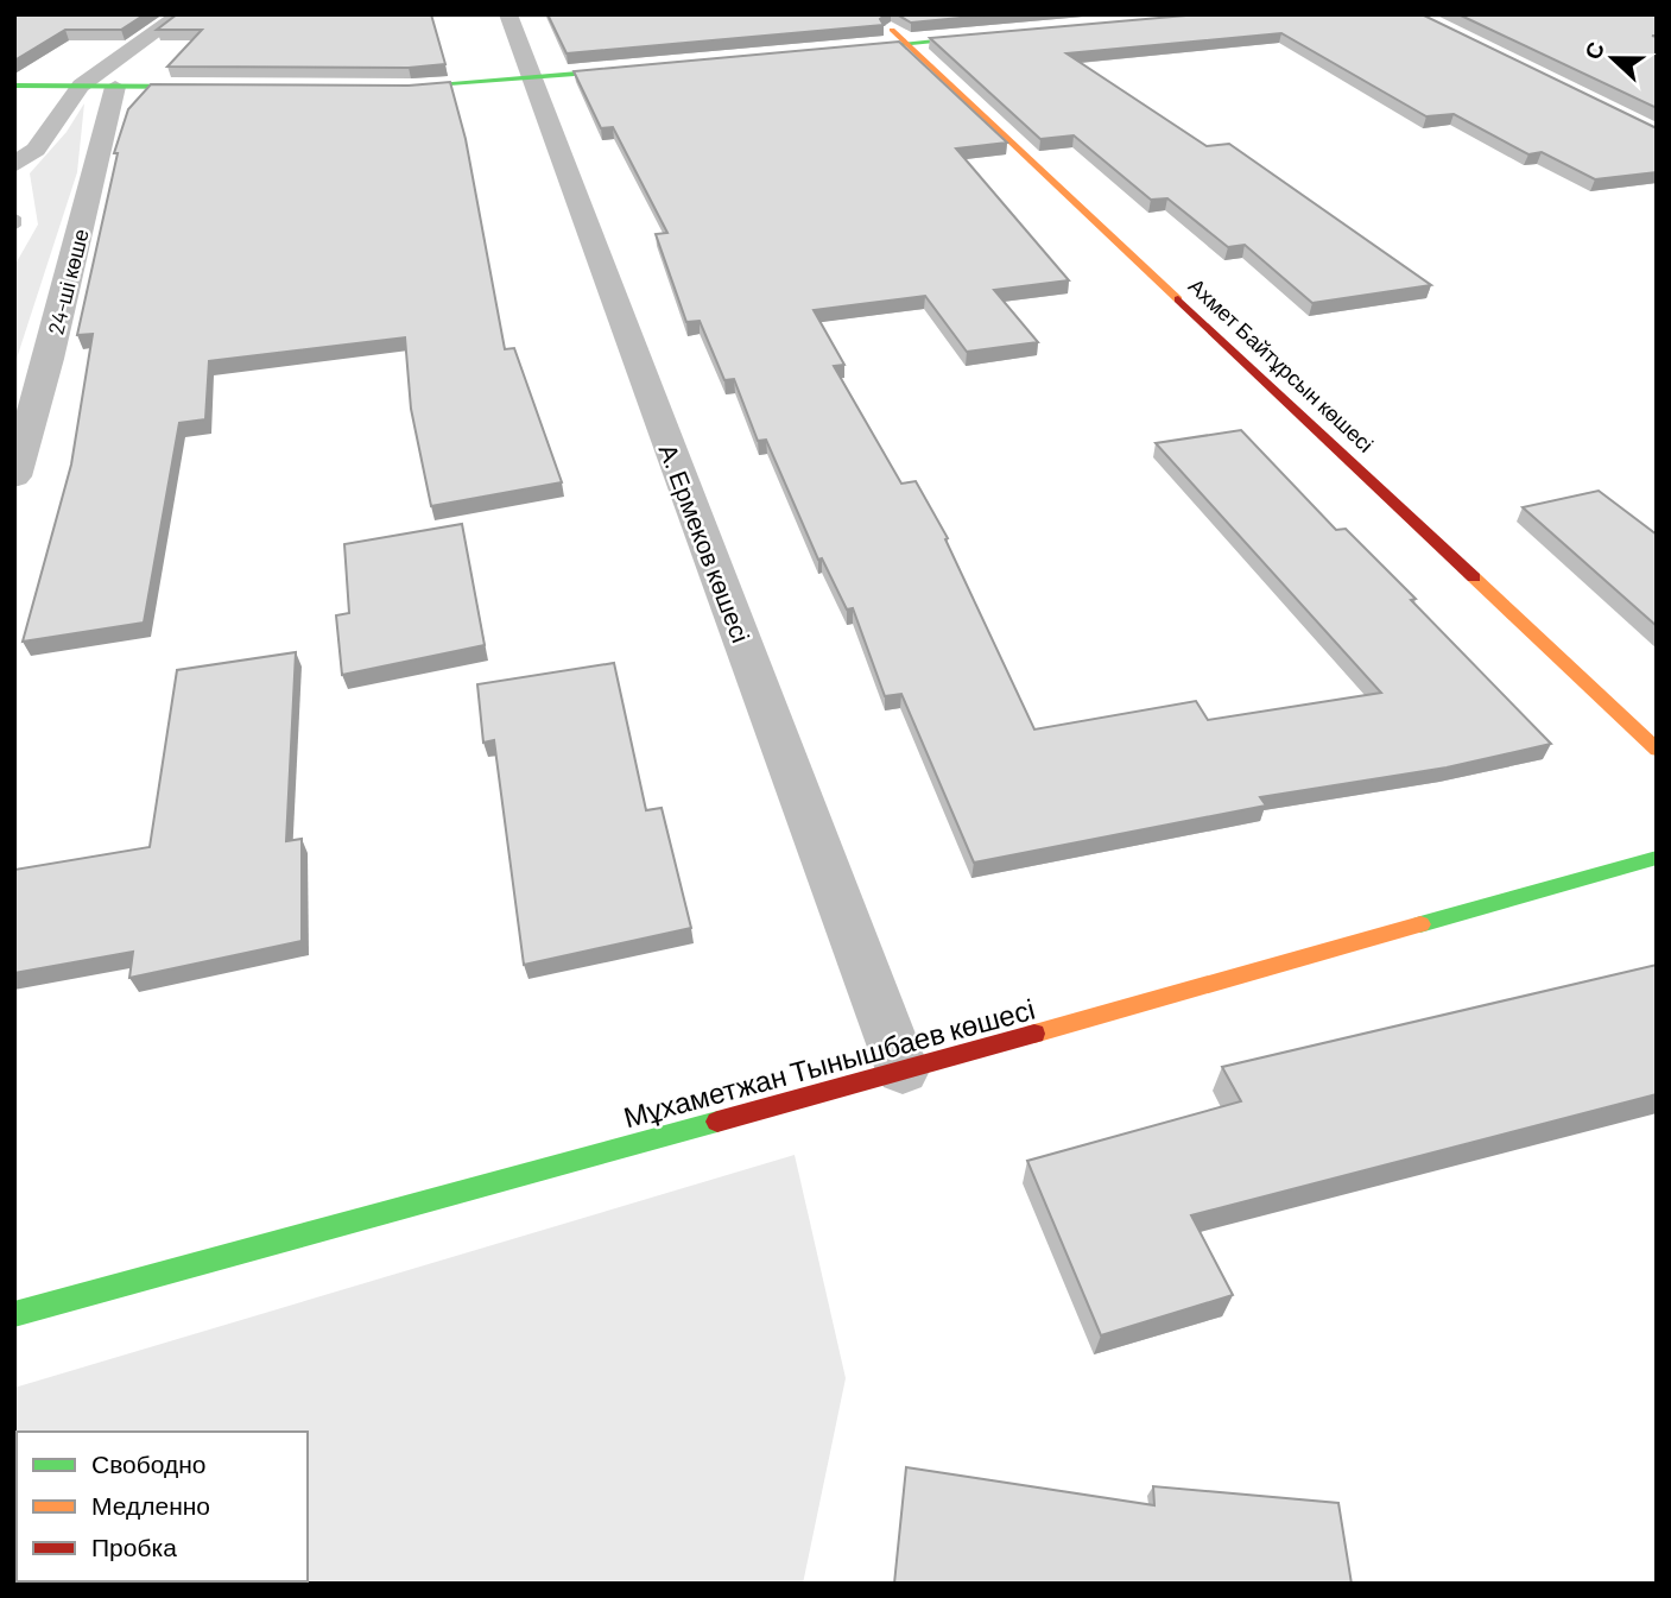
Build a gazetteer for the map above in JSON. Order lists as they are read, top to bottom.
{
  "streets": {
    "street": [
      "24-ші көше",
      "Ахмет Байтұрсын көшесі",
      "А. Ермеков көшесі",
      "Мұхаметжан Тынышбаев көшесі"
    ]
  },
  "crossings": [
    ["А. Ермеков көшесі", "Мұхаметжан Тынышбаев көшесі"]
  ],
  "legend": ["Свободно", "Медленно", "Пробка"],
  "north": "left"
}
